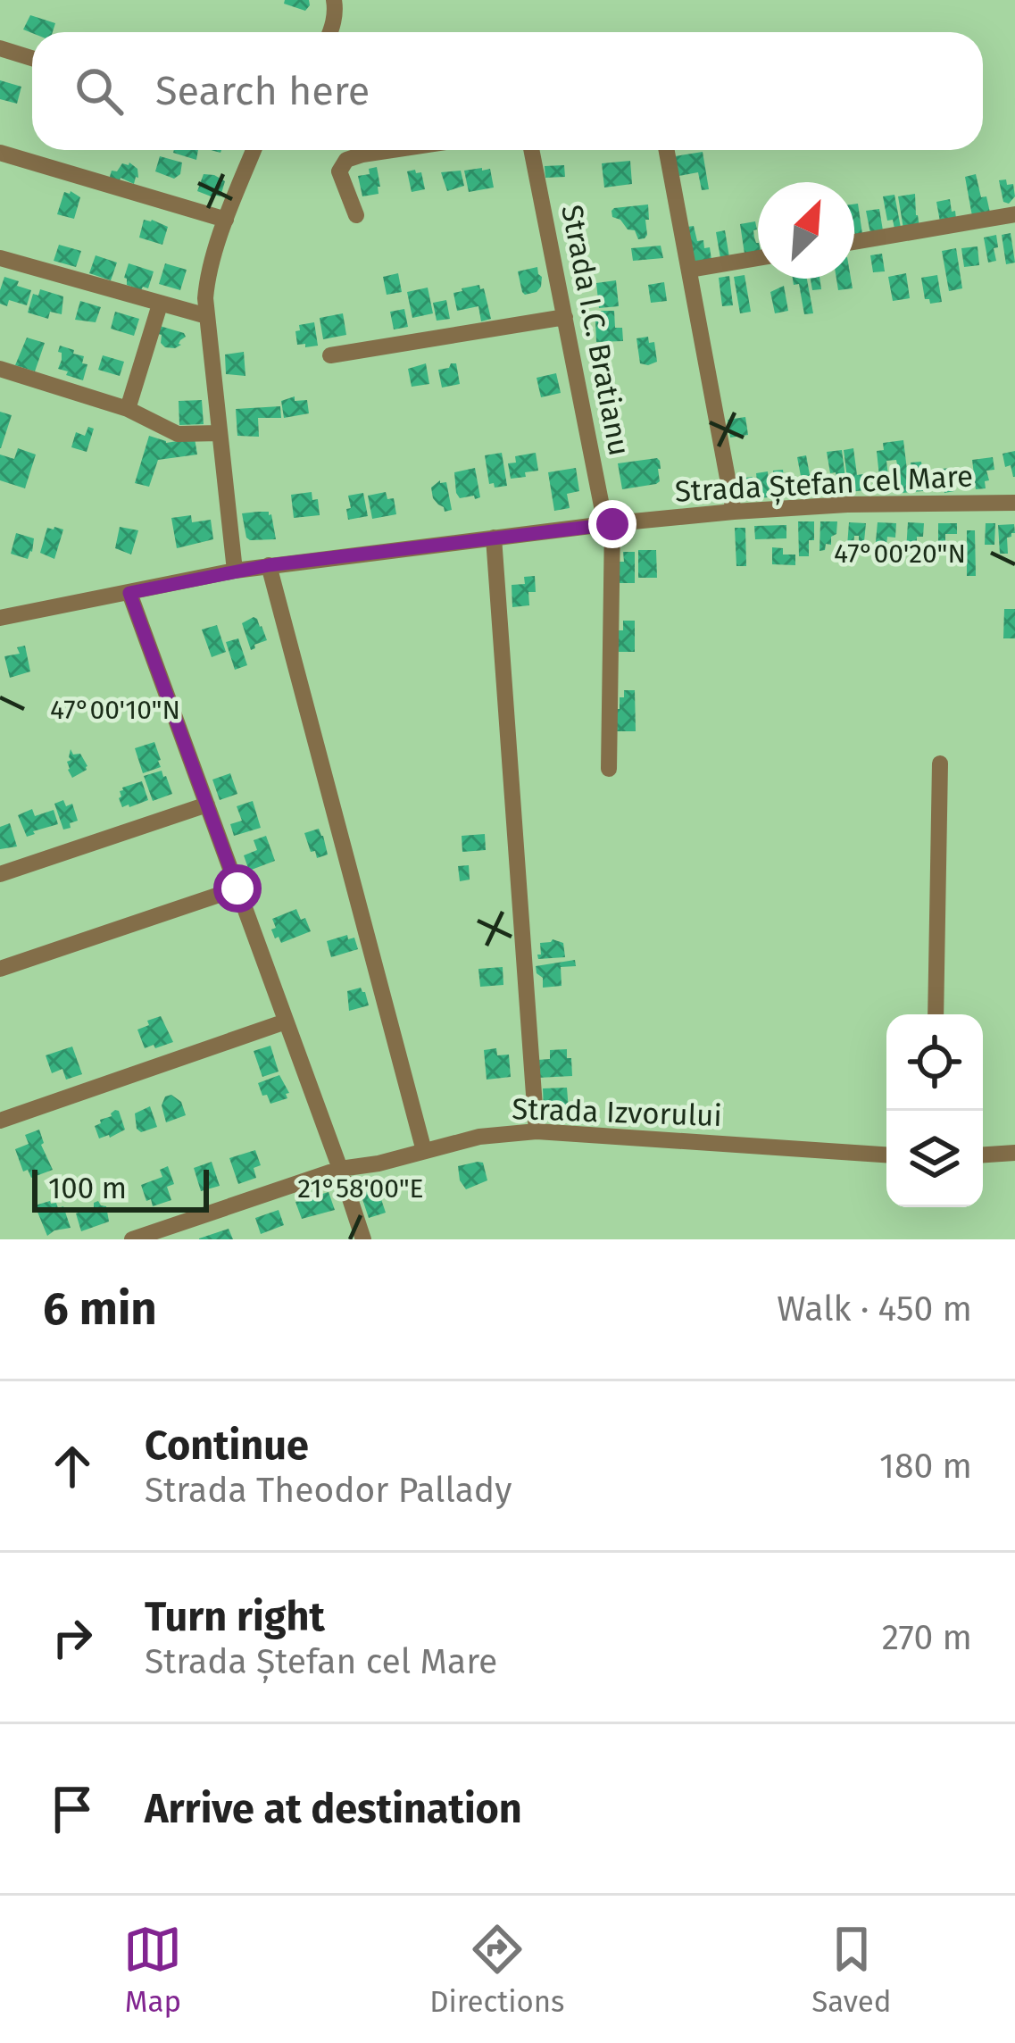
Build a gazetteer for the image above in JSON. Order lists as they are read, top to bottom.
{
  "streets": {
    "street": ["Strada I.C. Bratianu", "Strada Ștefan cel Mare", "Strada Izvorului"]
  },
  "crossings": [
    ["Strada I.C. Bratianu", "Strada Ștefan cel Mare"]
  ],
  "scale_bar": "100 m",
  "north": "top right",
  "page": {
    "search": "Search here",
    "scale": "100 m",
    "heading": ["6 min", "Walk · 450 m"],
    "list": [
      ["Continue", "Strada Theodor Pallady", "180 m"],
      ["Turn right", "Strada Ștefan cel Mare", "270 m"],
      "Arrive at destination"
    ],
    "nav": ["Map", "Directions", "Saved"]
  },
  "coordinates": ["47°00'20\"N", "47°00'10\"N", "21°58'00\"E"]
}
